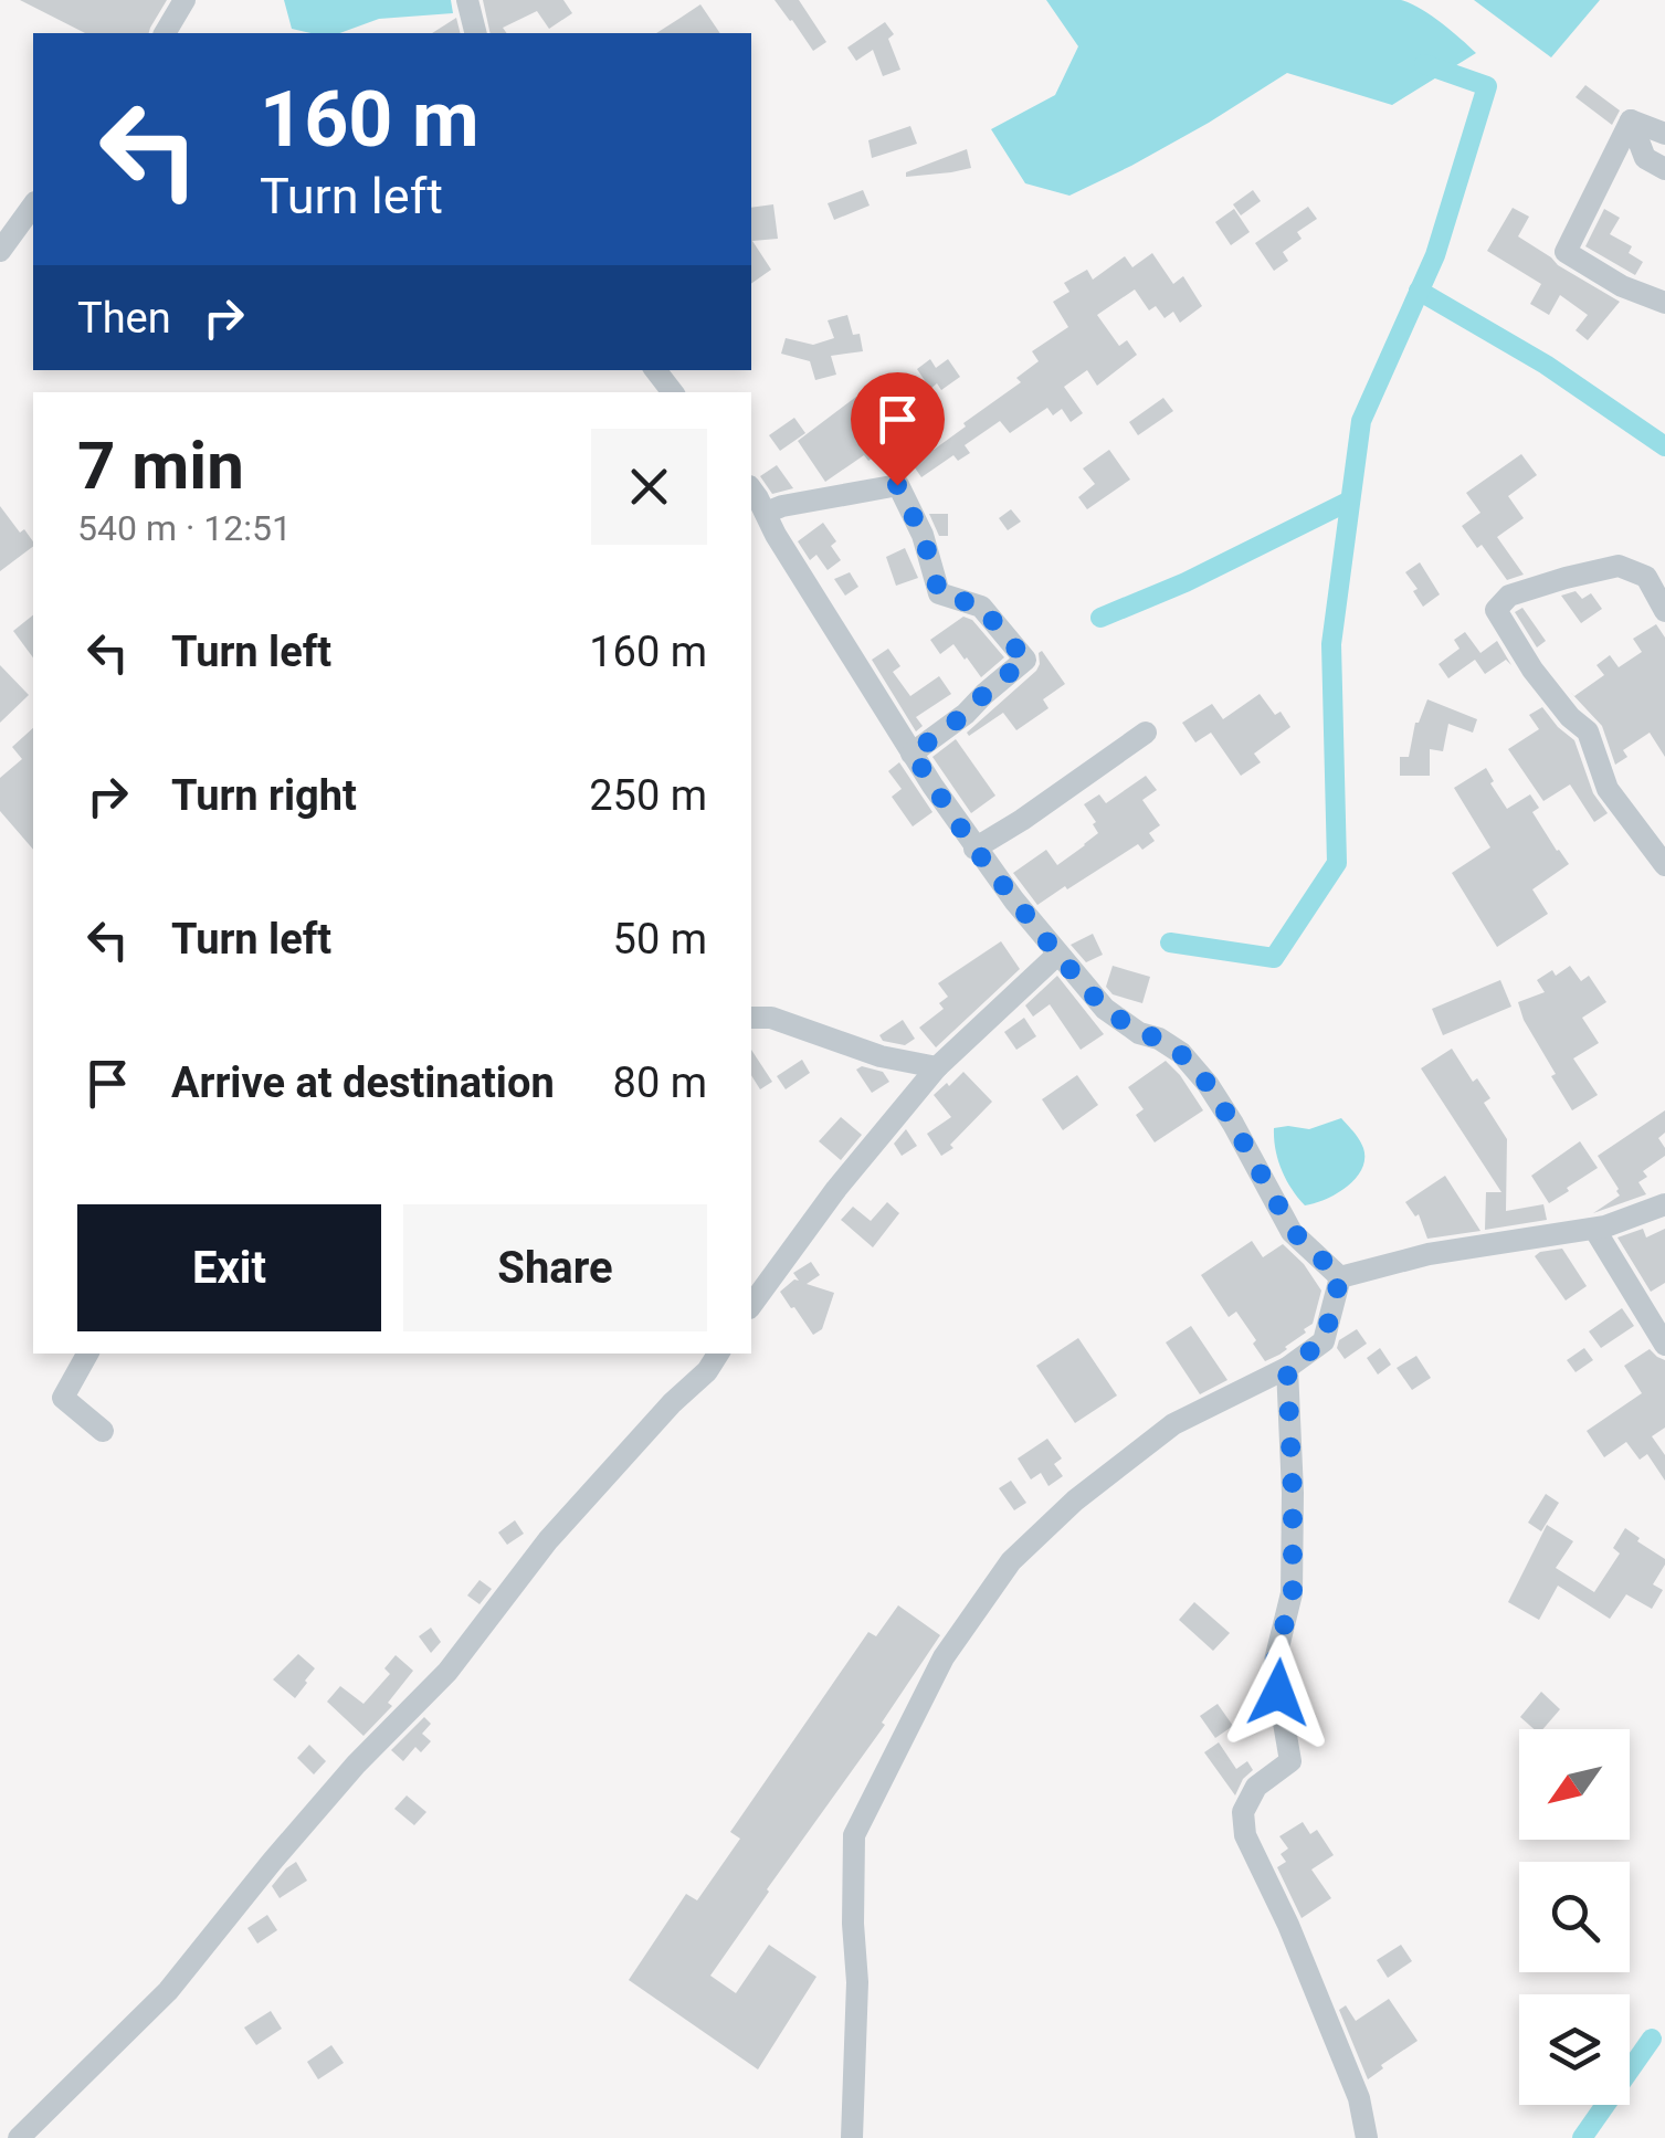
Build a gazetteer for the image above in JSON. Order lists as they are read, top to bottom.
{
  "north": "bottom left",
  "page": {
    "turn": ["160 m", "Turn left"],
    "then": "Then",
    "heading": ["7 min", "540 m · 12:51"],
    "list": [
      {
        "name": "Turn left",
        "value": "160 m"
      },
      {
        "name": "Turn right",
        "value": "250 m"
      },
      {
        "name": "Turn left",
        "value": "50 m"
      },
      {
        "name": "Arrive at destination",
        "value": "80 m"
      }
    ],
    "buttons": ["Exit", "Share"]
  }
}
